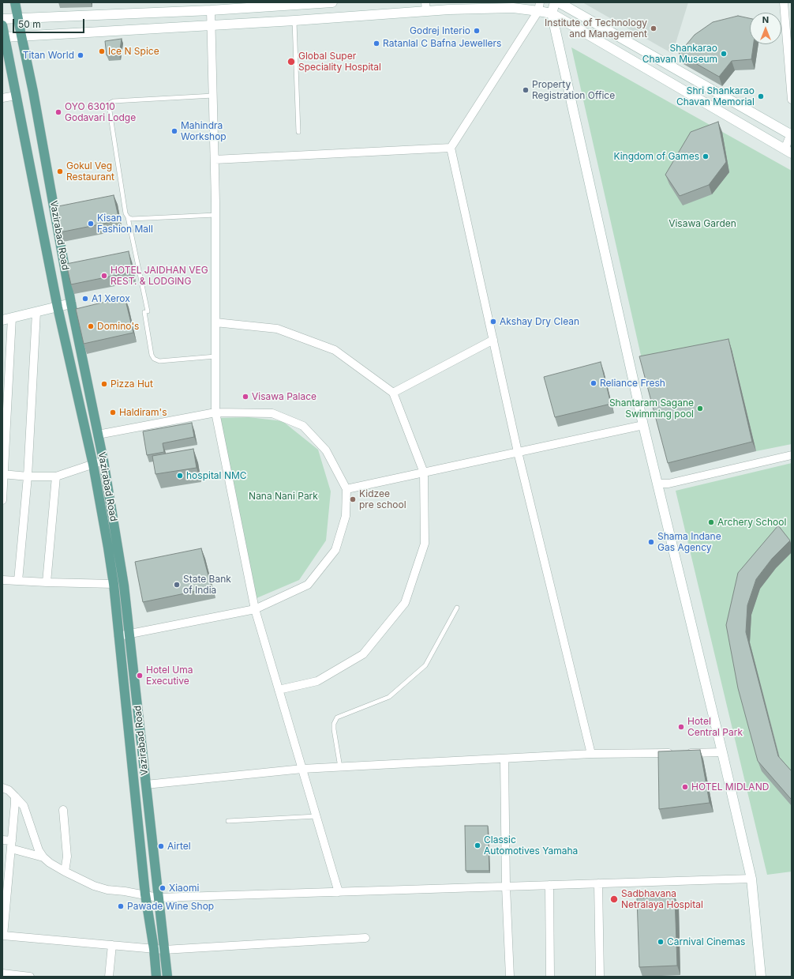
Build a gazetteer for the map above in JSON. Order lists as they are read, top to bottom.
{
  "streets": {
    "main road": ["Vazirabad Road"]
  },
  "parks": ["Visawa Garden", "Nana Nani Park"],
  "places": [
    "Institute of Technology and Management",
    "Godrej Interio",
    "Ratanlal C Bafna Jewellers",
    "Ice N Spice",
    "Shankarao Chavan Museum",
    "Titan World",
    "Global Super Speciality Hospital",
    "Property Registration Office",
    "Shri Shankarao Chavan Memorial",
    "OYO 63010 Godavari Lodge",
    "Mahindra Workshop",
    "Kingdom of Games",
    "Gokul Veg Restaurant",
    "Kisan Fashion Mall",
    "HOTEL JAIDHAN VEG REST. & LODGING",
    "A1 Xerox",
    "Akshay Dry Clean",
    "Domino's",
    "Reliance Fresh",
    "Pizza Hut",
    "Visawa Palace",
    "Shantaram Sagane Swimming pool",
    "Haldiram's",
    "hospital NMC",
    "Kidzee pre school",
    "Archery School",
    "Shama Indane Gas Agency",
    "State Bank of India",
    "Hotel Uma Executive",
    "Hotel Central Park",
    "HOTEL MIDLAND",
    "Classic Automotives Yamaha",
    "Airtel",
    "Xiaomi",
    "Sadbhavana Netralaya Hospital",
    "Pawade Wine Shop",
    "Carnival Cinemas"
  ],
  "scale_bar": "50 m",
  "north": "top"
}
